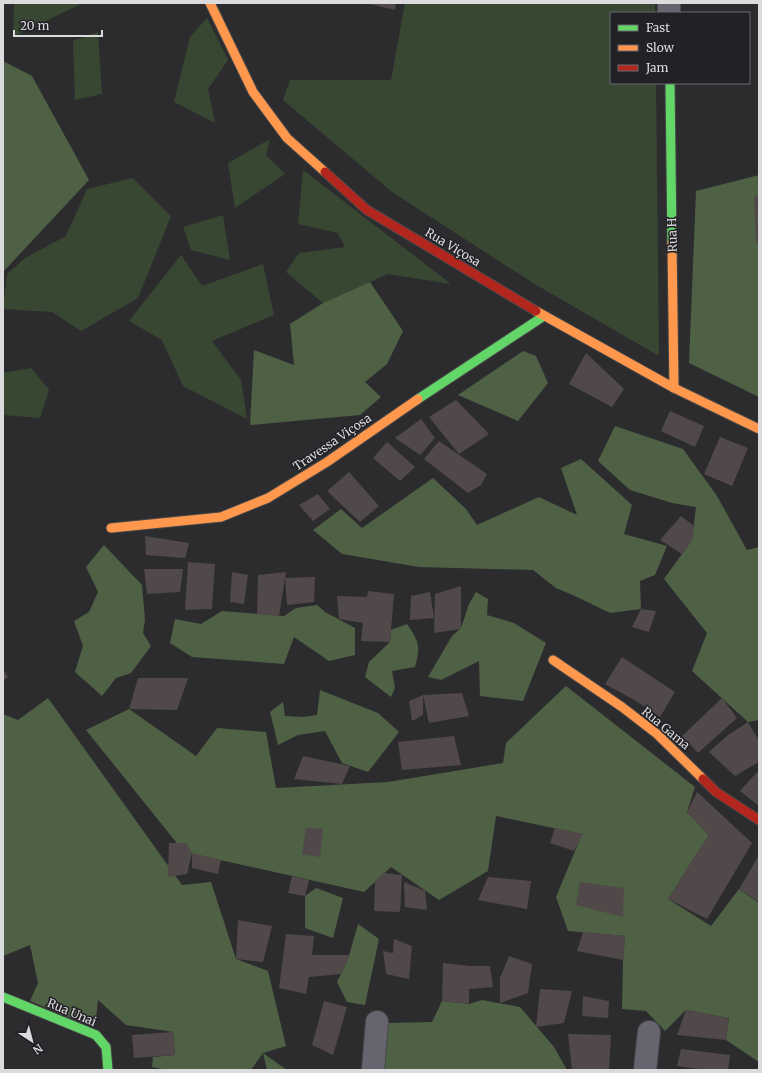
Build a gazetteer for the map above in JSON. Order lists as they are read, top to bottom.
{
  "streets": {
    "street": [
      "Rua H",
      "Rua Viçosa",
      "Travessa Viçosa",
      "Rua Gama",
      "Rua Unai"
    ]
  },
  "crossings": [
    ["Rua H", "Rua Viçosa"],
    ["Rua Viçosa", "Travessa Viçosa"]
  ],
  "legend": ["Fast", "Slow", "Jam"],
  "scale_bar": "20 m",
  "north": "bottom right"
}
